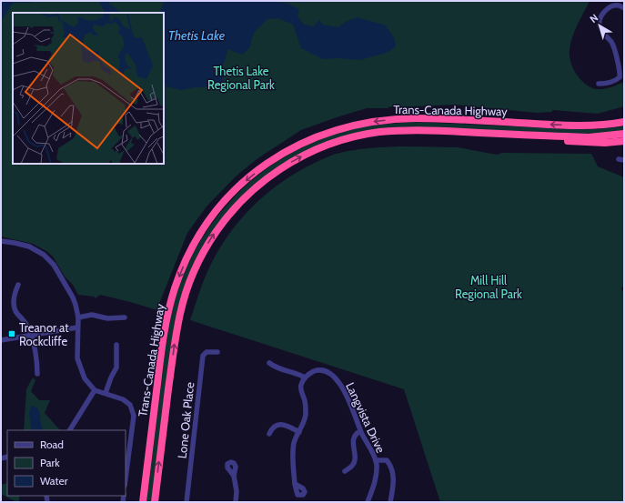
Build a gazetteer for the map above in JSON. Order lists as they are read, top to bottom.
{
  "streets": {
    "highway": ["Trans-Canada Highway"],
    "street": ["Langvista Drive", "Lone Oak Place"]
  },
  "water": ["Thetis Lake"],
  "parks": ["Thetis Lake Regional Park", "Mill Hill Regional Park"],
  "places": {
    "transit": ["Treanor at Rockcliffe"]
  },
  "legend": ["Road", "Park", "Water"],
  "north": "top left"
}
